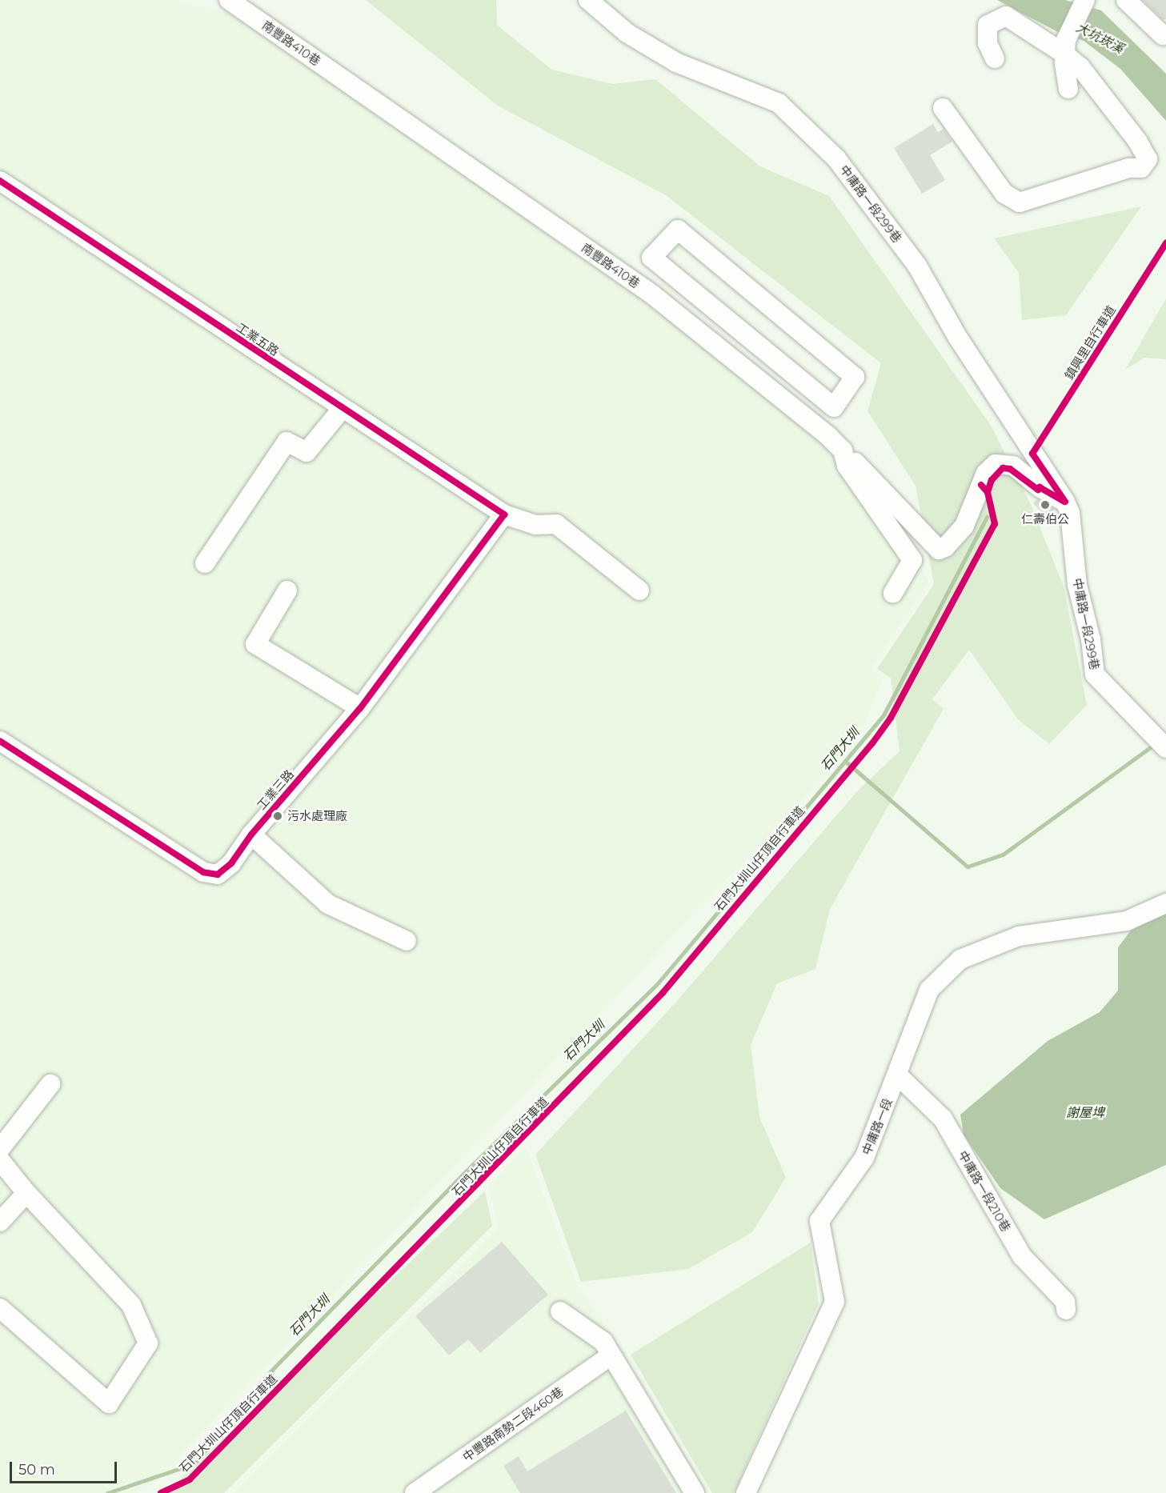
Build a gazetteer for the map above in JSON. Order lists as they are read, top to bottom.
{
  "streets": {
    "street": [
      "南豐路410巷",
      "中庸路一段299巷",
      "工業五路",
      "工業三路",
      "中庸路一段",
      "中庸路一段210巷",
      "中豐路南勢二段460巷"
    ],
    "cycle path": ["鎮興里自行車道", "石門大圳山仔頂自行車道"]
  },
  "crossings": [
    ["工業五路", "工業三路"],
    ["中庸路一段", "中庸路一段210巷"]
  ],
  "water": ["大坑崁溪", "石門大圳", "謝屋埤"],
  "places": ["仁壽伯公", "污水處理廠"],
  "scale_bar": "50 m"
}
